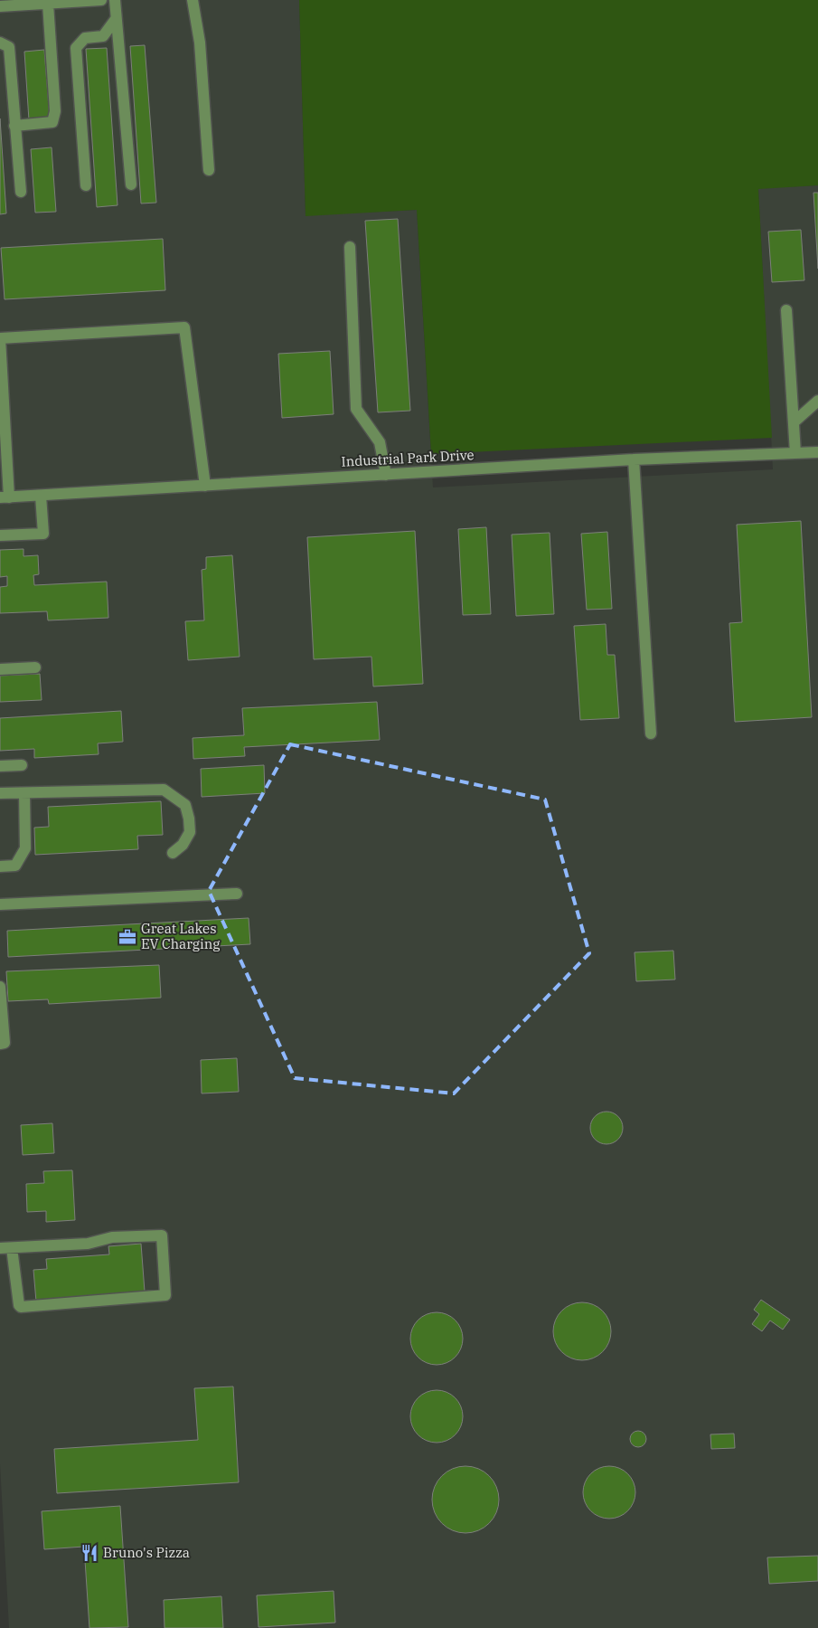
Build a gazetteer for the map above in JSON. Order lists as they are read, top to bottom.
{
  "streets": {
    "street": ["Industrial Park Drive"]
  },
  "places": {
    "office": ["Great Lakes EV Charging"],
    "restaurant": ["Bruno's Pizza"]
  }
}
